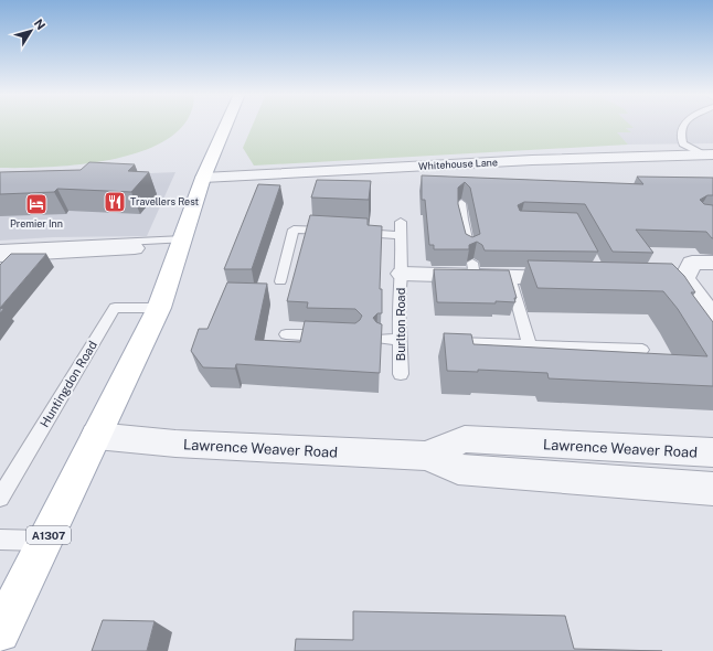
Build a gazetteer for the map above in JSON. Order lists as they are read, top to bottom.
{
  "streets": {
    "main road": ["A1307"],
    "street": ["Whitehouse Lane", "Burlton Road", "Lawrence Weaver Road"],
    "lane": ["Huntingdon Road"]
  },
  "crossings": [
    ["Whitehouse Lane", "A1307"],
    ["Huntingdon Road", "A1307"],
    ["Lawrence Weaver Road", "A1307"]
  ],
  "places": {
    "restaurant": ["Travellers Rest"],
    "hotel": ["Premier Inn"]
  },
  "north": "top right"
}
